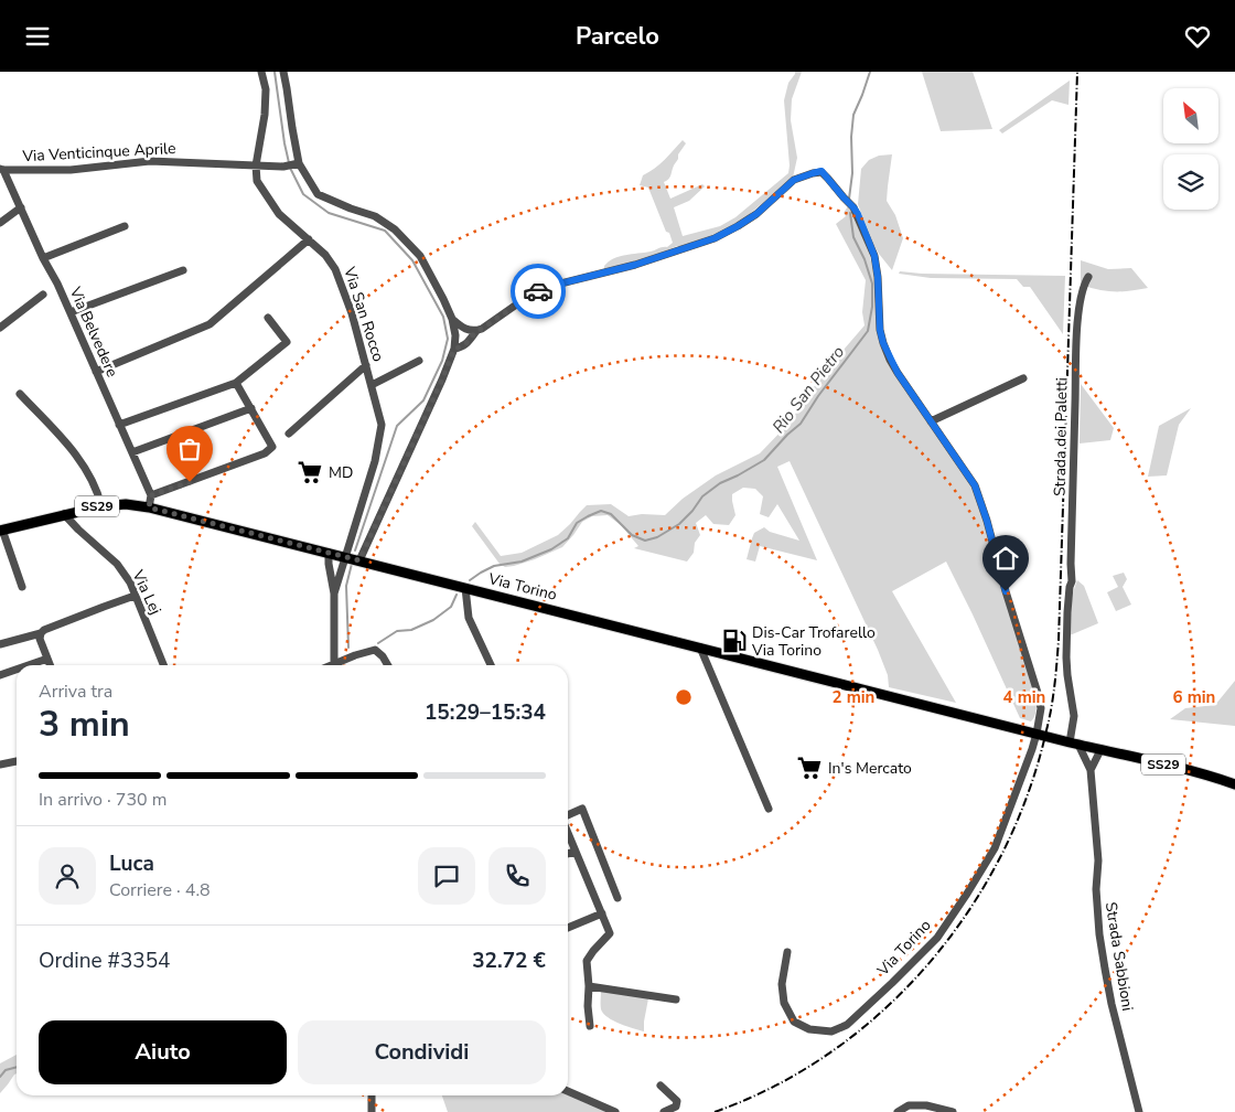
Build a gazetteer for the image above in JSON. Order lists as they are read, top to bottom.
{
  "streets": {
    "main road": ["SS29", "Via Torino"],
    "street": [
      "Via Venticinque Aprile",
      "Via San Rocco",
      "Via Belvedere",
      "Strada dei Paletti",
      "Via Lej",
      "Strada Sabbioni"
    ]
  },
  "crossings": [
    ["Via Venticinque Aprile", "Via San Rocco"],
    ["Via Venticinque Aprile", "Via Belvedere"],
    ["Via San Rocco", "Via Torino"],
    ["Strada dei Paletti", "Via Torino"],
    ["Strada dei Paletti", "Strada Sabbioni"],
    ["Via Torino", "Via Lej"],
    ["Via Torino", "Strada Sabbioni"]
  ],
  "water": ["Rio San Pietro"],
  "places": {
    "supermarket": ["MD", "In's Mercato"],
    "fuel station": ["Dis-Car Trofarello Via Torino"]
  },
  "north": "top left",
  "page": {
    "header": "Parcelo",
    "heading": ["3 min", "Arriva tra", "15:29–15:34"],
    "panel": [
      "Luca",
      "Corriere · 4.8",
      "Ordine #3354",
      "32.72 €"
    ],
    "bar": "In arrivo · 730 m",
    "buttons": ["Aiuto", "Condividi"]
  },
  "rings": ["2 min", "4 min", "6 min"]
}
